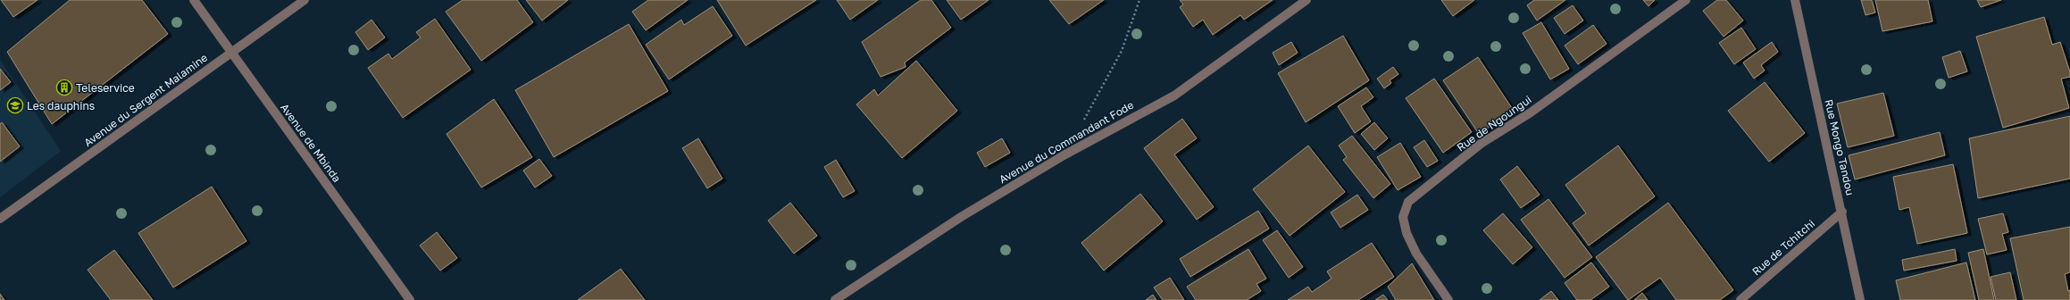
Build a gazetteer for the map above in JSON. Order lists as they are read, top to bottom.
{
  "streets": {
    "street": [
      "Avenue du Sergent Malamine",
      "Rue de Ngoungui",
      "Avenue du Commandant Fode",
      "Avenue de Mbinda",
      "Rue Mongo Tandou",
      "Rue de Tchitchi"
    ]
  },
  "crossings": [
    ["Avenue du Sergent Malamine", "Avenue de Mbinda"],
    ["Rue Mongo Tandou", "Rue de Tchitchi"]
  ],
  "places": {
    "building": ["Teleservice"],
    "school or university": ["Les dauphins"]
  }
}
